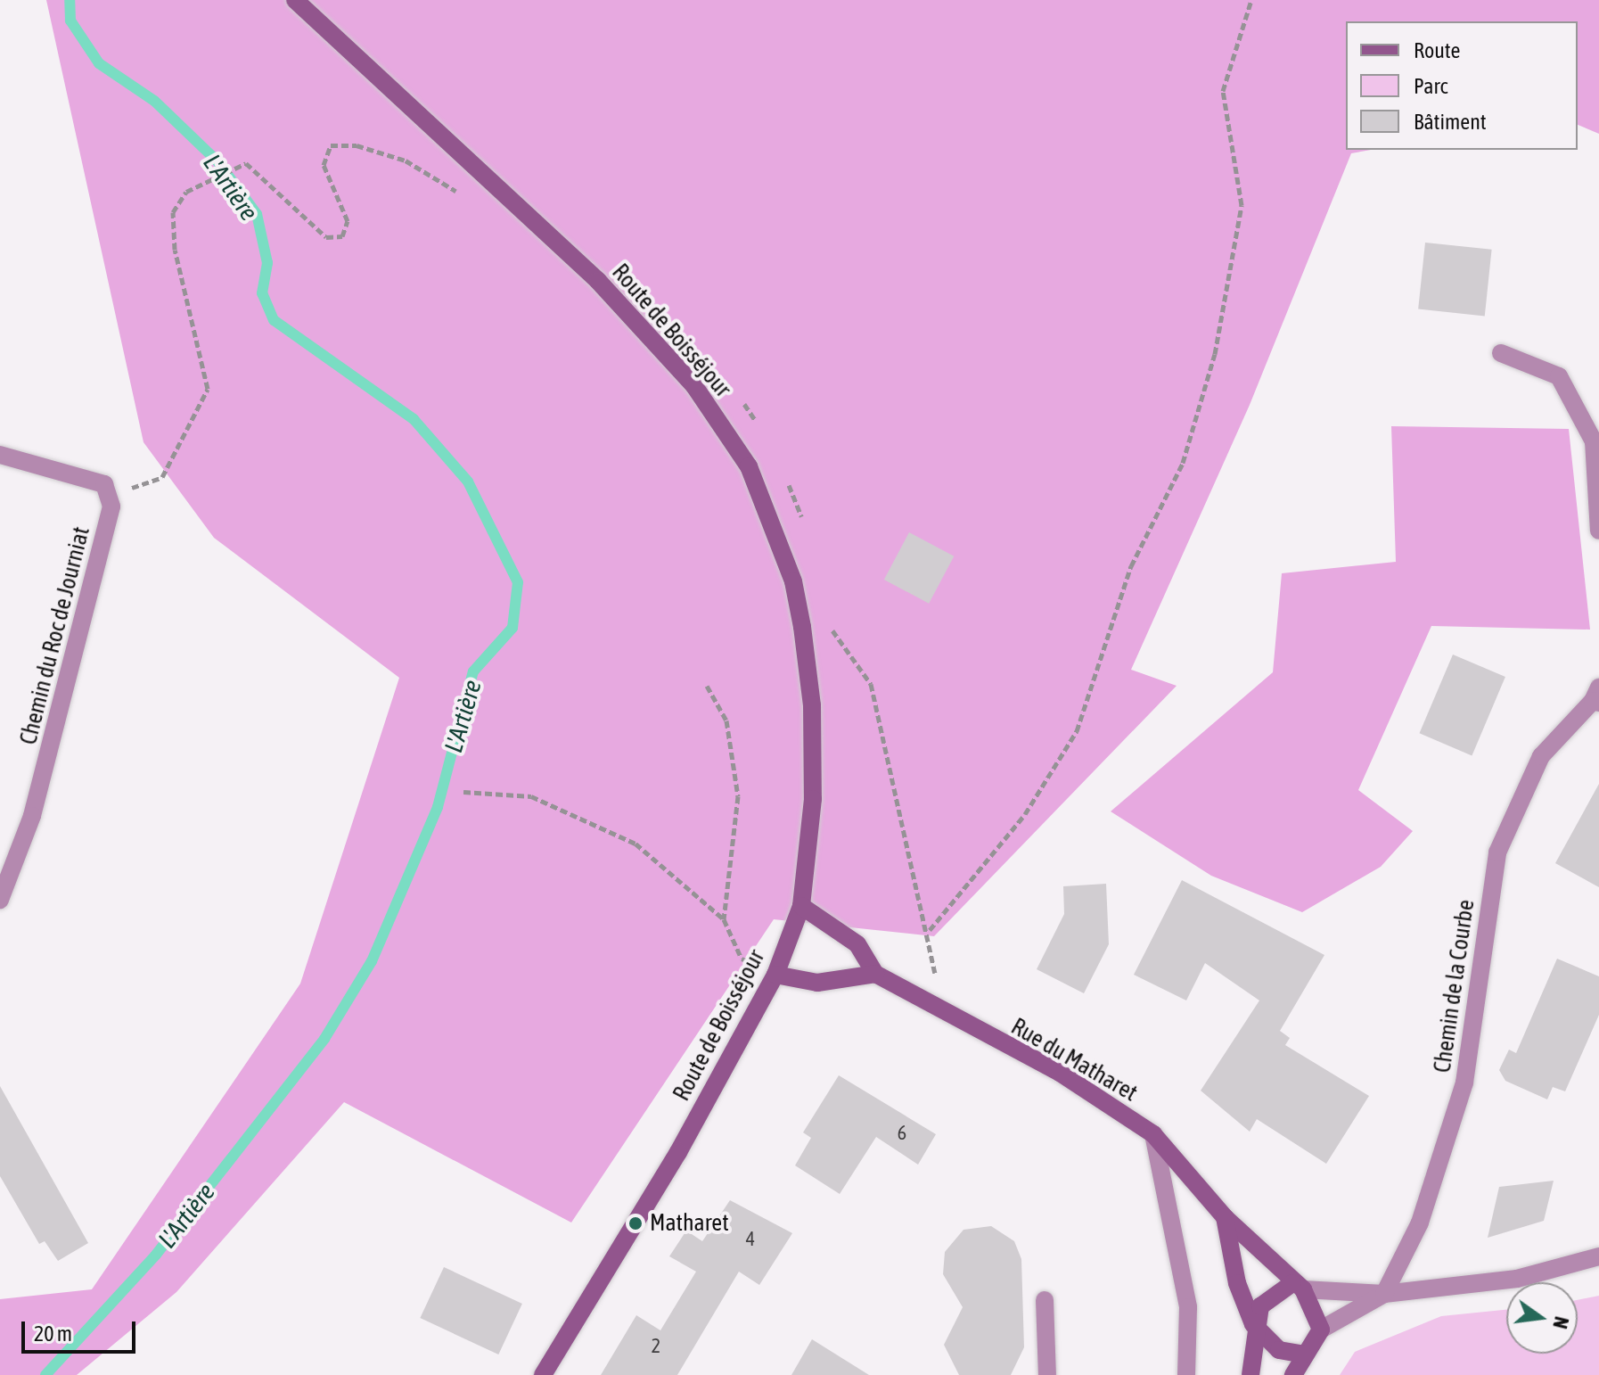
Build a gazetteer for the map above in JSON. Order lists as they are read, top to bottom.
{
  "streets": {
    "street": [
      "Route de Boisséjour",
      "Chemin du Roc de Journiat",
      "Chemin de la Courbe",
      "Rue du Matharet"
    ]
  },
  "crossings": [
    ["Route de Boisséjour", "Rue du Matharet"]
  ],
  "water": ["L'Artière"],
  "places": ["Matharet"],
  "house_numbers": ["6", "4", "2"],
  "legend": ["Route", "Parc", "Bâtiment"],
  "scale_bar": "20 m",
  "north": "right"
}
